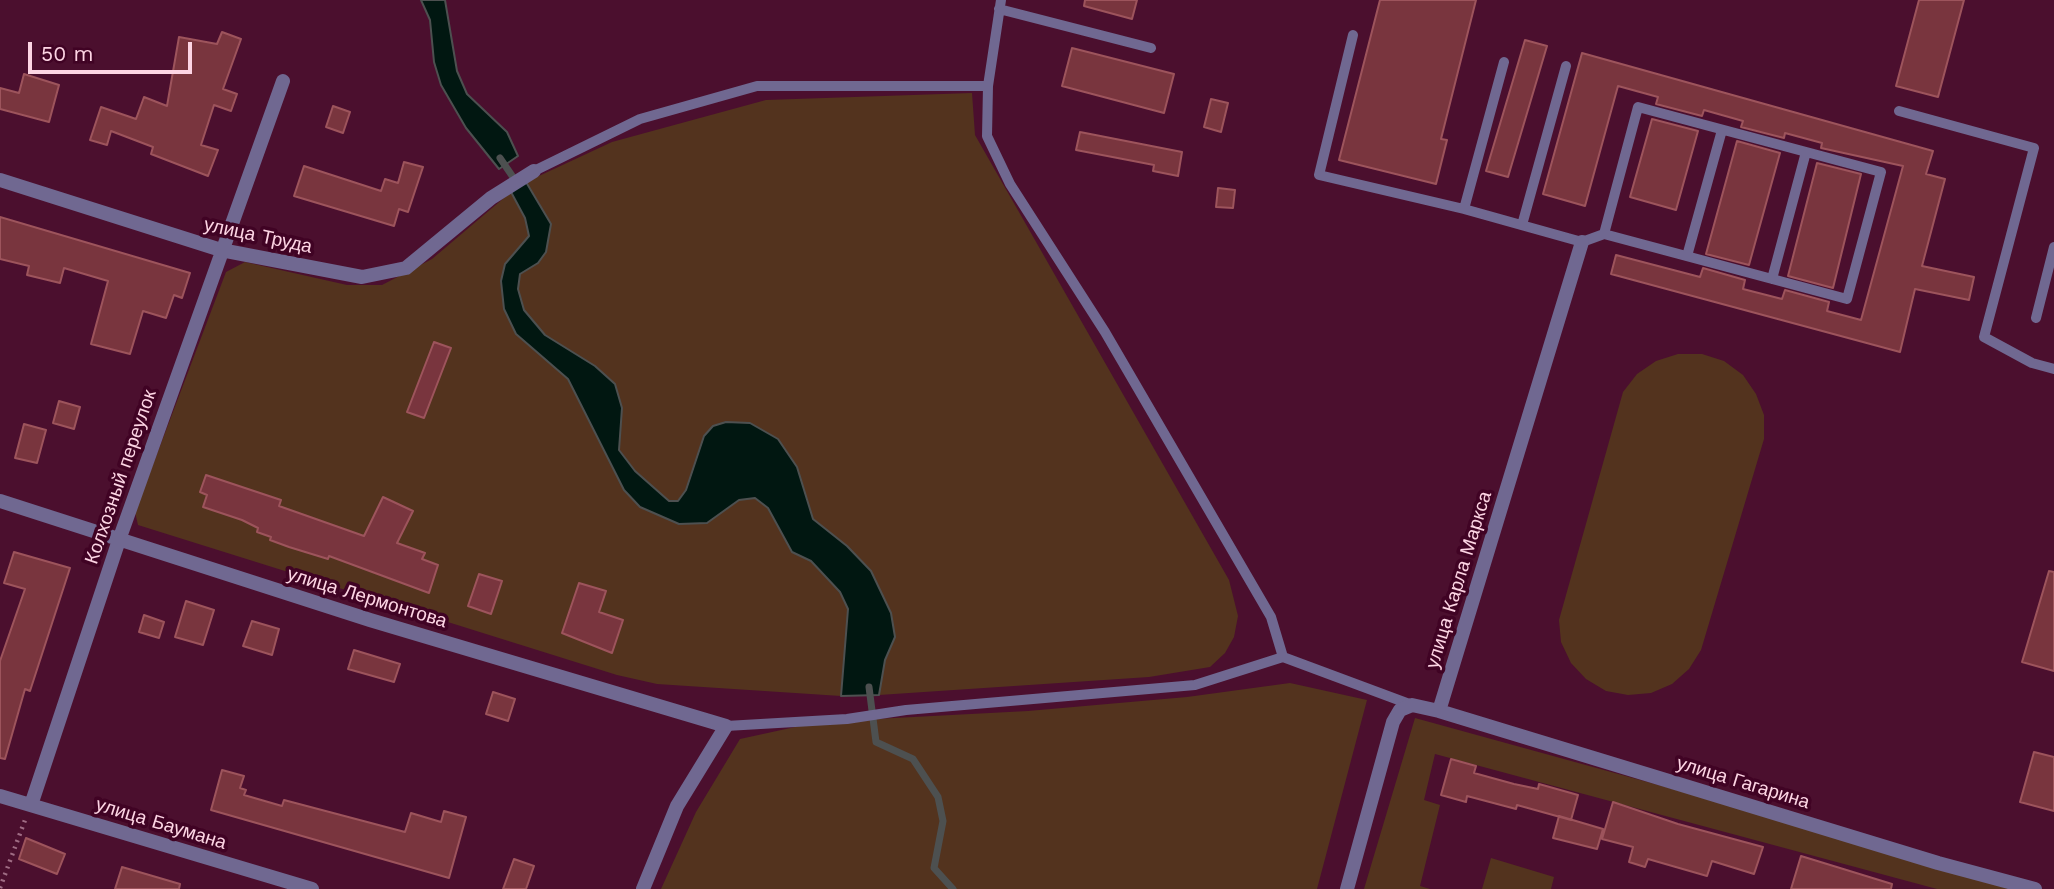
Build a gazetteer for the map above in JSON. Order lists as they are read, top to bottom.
{
  "streets": {
    "street": [
      "улица Труда",
      "Колхозный переулок",
      "улица Карла Маркса",
      "улица Лермонтова",
      "улица Гагарина",
      "улица Баумана"
    ]
  },
  "crossings": [
    ["улица Труда", "Колхозный переулок"],
    ["Колхозный переулок", "улица Лермонтова"],
    ["Колхозный переулок", "улица Баумана"],
    ["улица Карла Маркса", "улица Гагарина"]
  ],
  "scale_bar": "50 m"
}
